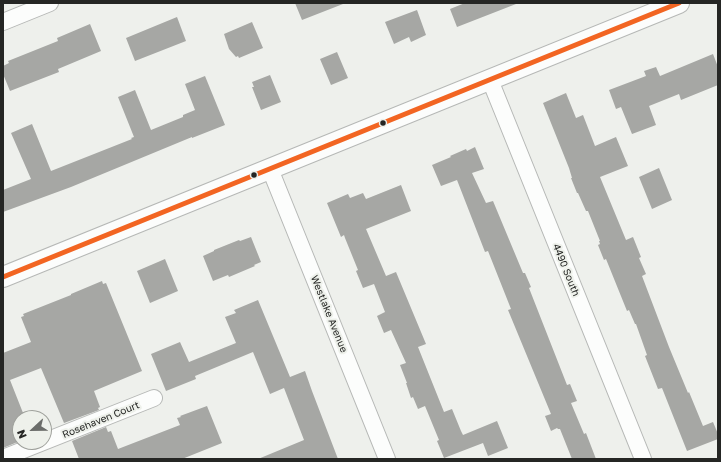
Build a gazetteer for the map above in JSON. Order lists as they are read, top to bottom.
{
  "streets": {
    "street": ["4490 South", "Westlake Avenue", "Rosehaven Court"]
  },
  "north": "left"
}
